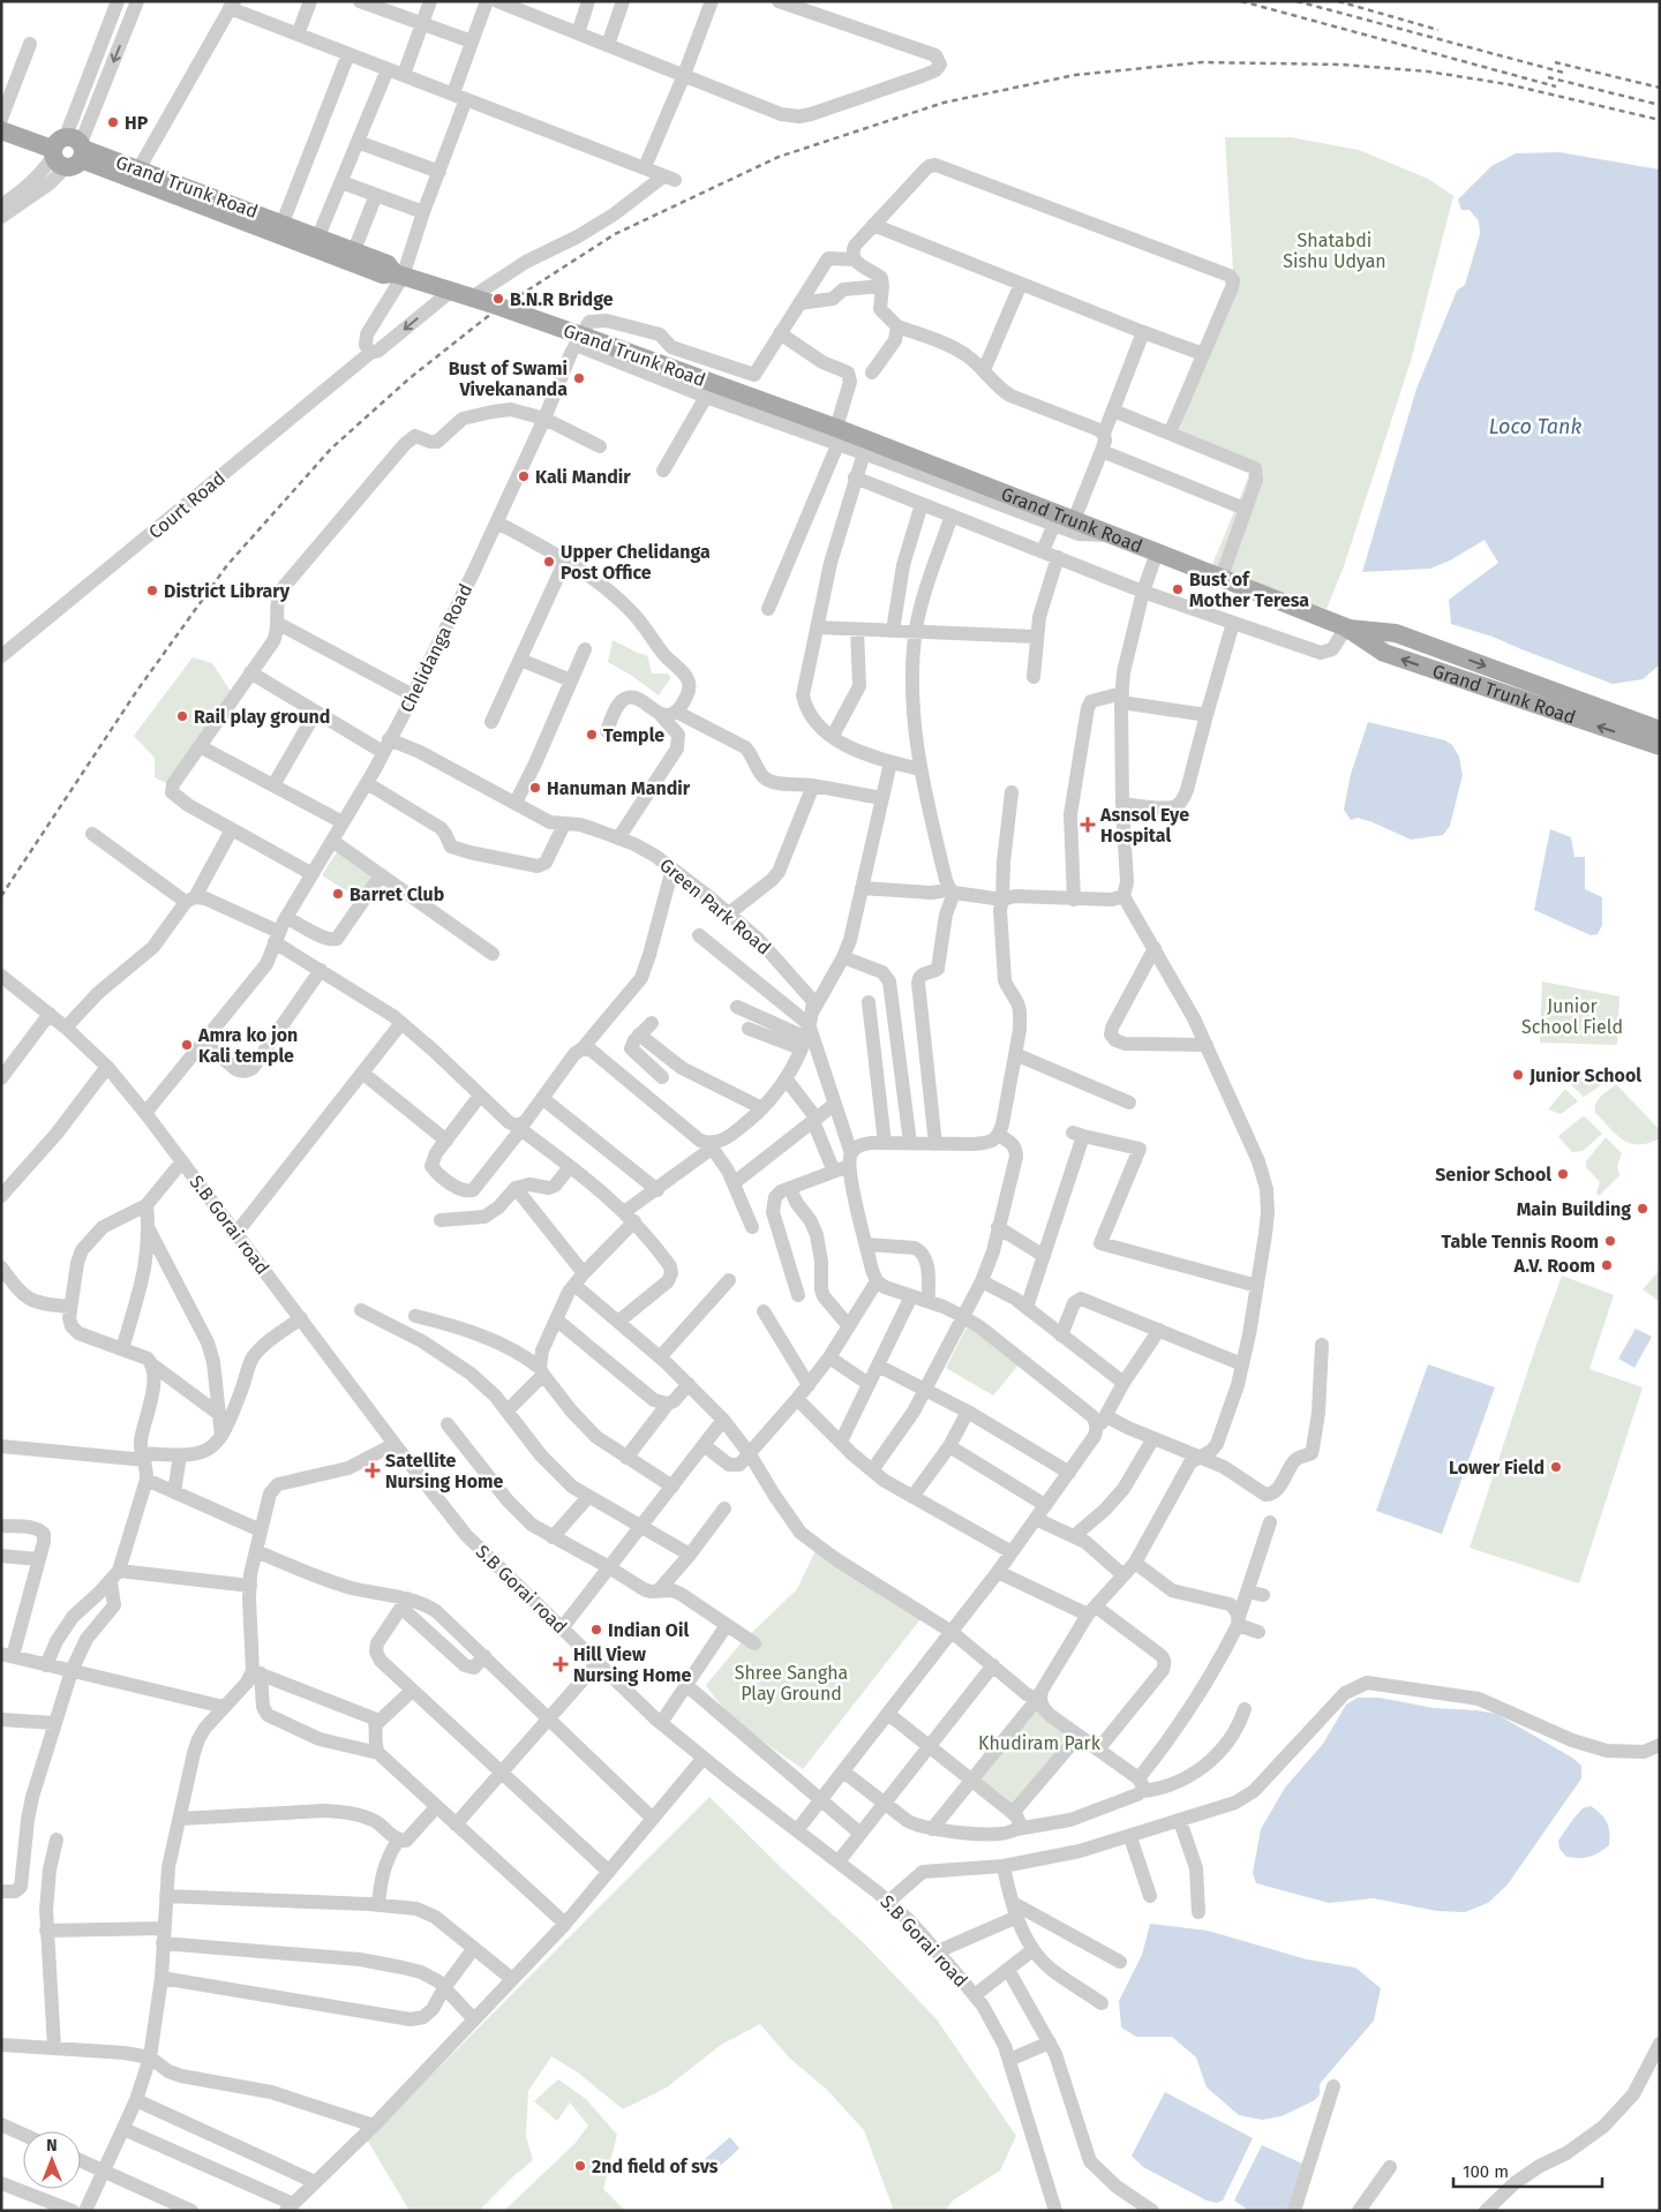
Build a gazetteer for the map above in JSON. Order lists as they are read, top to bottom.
{
  "streets": {
    "main road": ["Grand Trunk Road"],
    "street": [
      "Court Road",
      "Chelidanga Road",
      "Green Park Road",
      "S.B Gorai road"
    ]
  },
  "crossings": [
    ["Grand Trunk Road", "Court Road"],
    ["Chelidanga Road", "Green Park Road"],
    ["Chelidanga Road", "S.B Gorai road"]
  ],
  "water": ["Loco Tank"],
  "parks": [
    "Shatabdi Sishu Udyan",
    "Junior School Field",
    "Shree Sangha Play Ground",
    "Khudiram Park"
  ],
  "places": {
    "other": [
      "HP",
      "B.N.R Bridge",
      "Bust of Swami Vivekananda",
      "Kali Mandir",
      "Upper Chelidanga Post Office",
      "Bust of Mother Teresa",
      "District Library",
      "Rail play ground",
      "Temple",
      "Hanuman Mandir",
      "Barret Club",
      "Amra ko jon Kali temple",
      "Junior School",
      "Senior School",
      "Main Building",
      "Table Tennis Room",
      "A.V. Room",
      "Lower Field",
      "Indian Oil",
      "2nd field of svs"
    ],
    "health": ["Asnsol Eye Hospital", "Satellite Nursing Home", "Hill View Nursing Home"]
  },
  "scale_bar": "100 m",
  "north": "top"
}
